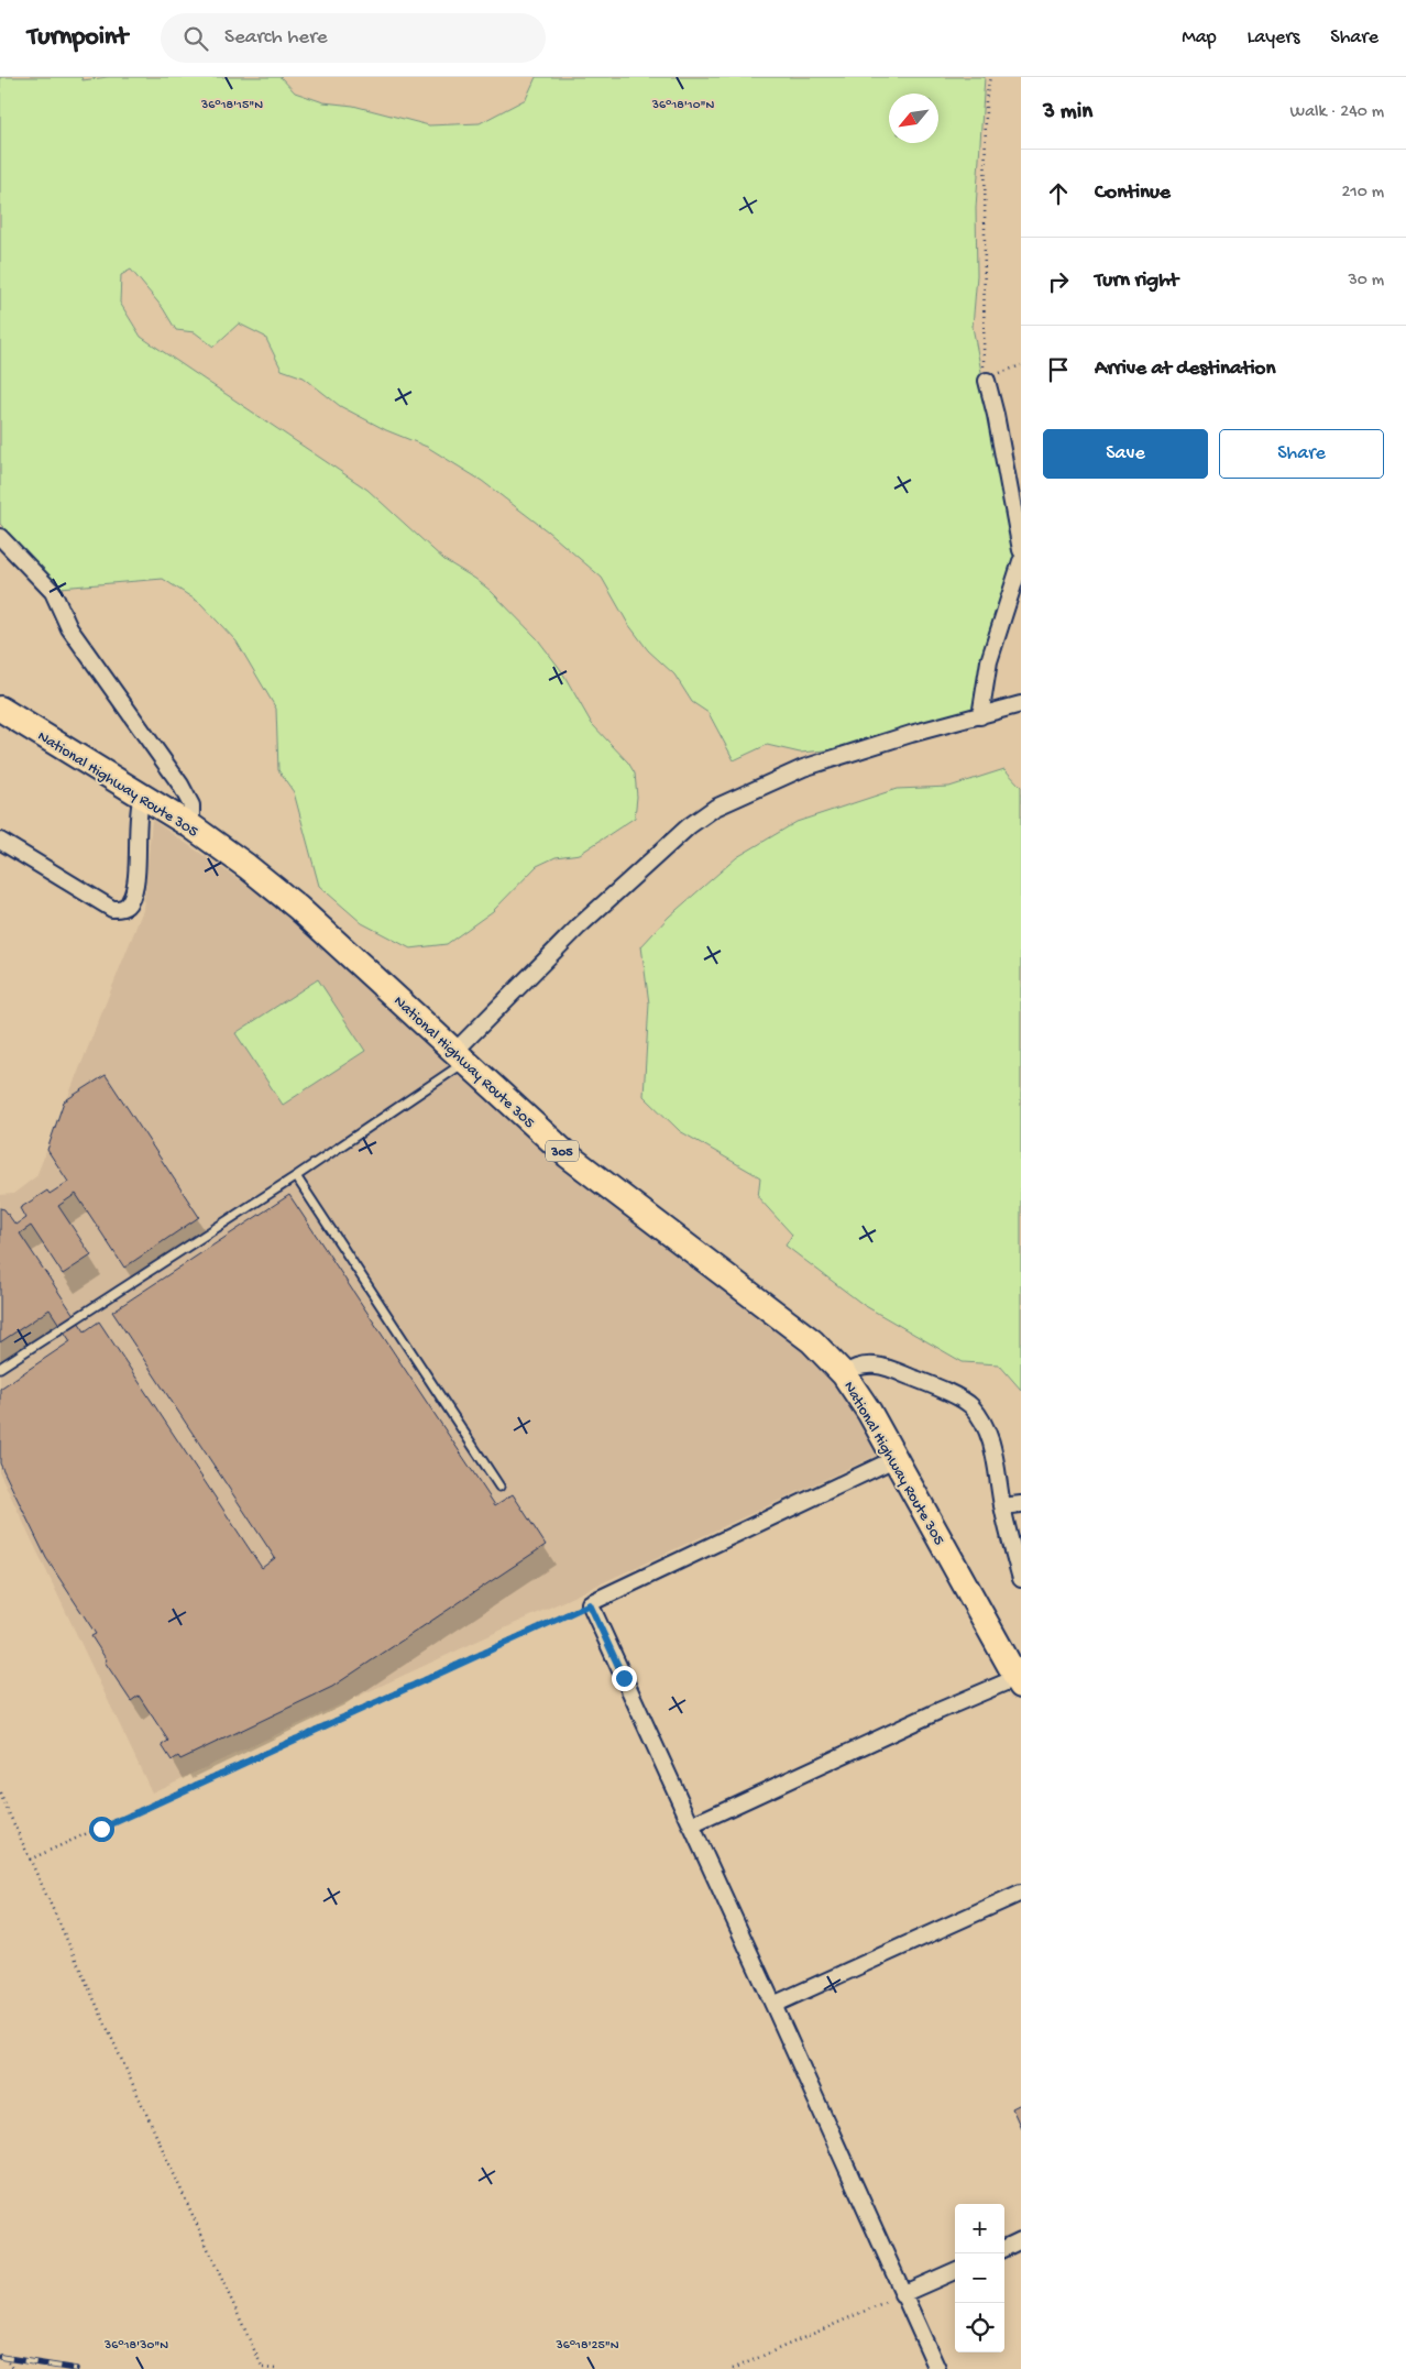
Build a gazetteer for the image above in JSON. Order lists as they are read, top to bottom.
{
  "streets": {
    "highway": ["National Highway Route 305", "305"]
  },
  "north": "bottom left",
  "page": {
    "header": "Turnpoint",
    "search": "Search here",
    "nav": ["Map", "Layers", "Share"],
    "heading": ["3 min", "Walk · 240 m"],
    "list": [
      ["Continue", "210 m"],
      ["Turn right", "30 m"],
      "Arrive at destination"
    ],
    "buttons": ["Save", "Share"],
    "map_buttons": ["+", "−"]
  },
  "coordinates": [
    "36°18'15\"N",
    "36°18'10\"N",
    "36°18'30\"N",
    "36°18'25\"N"
  ]
}
